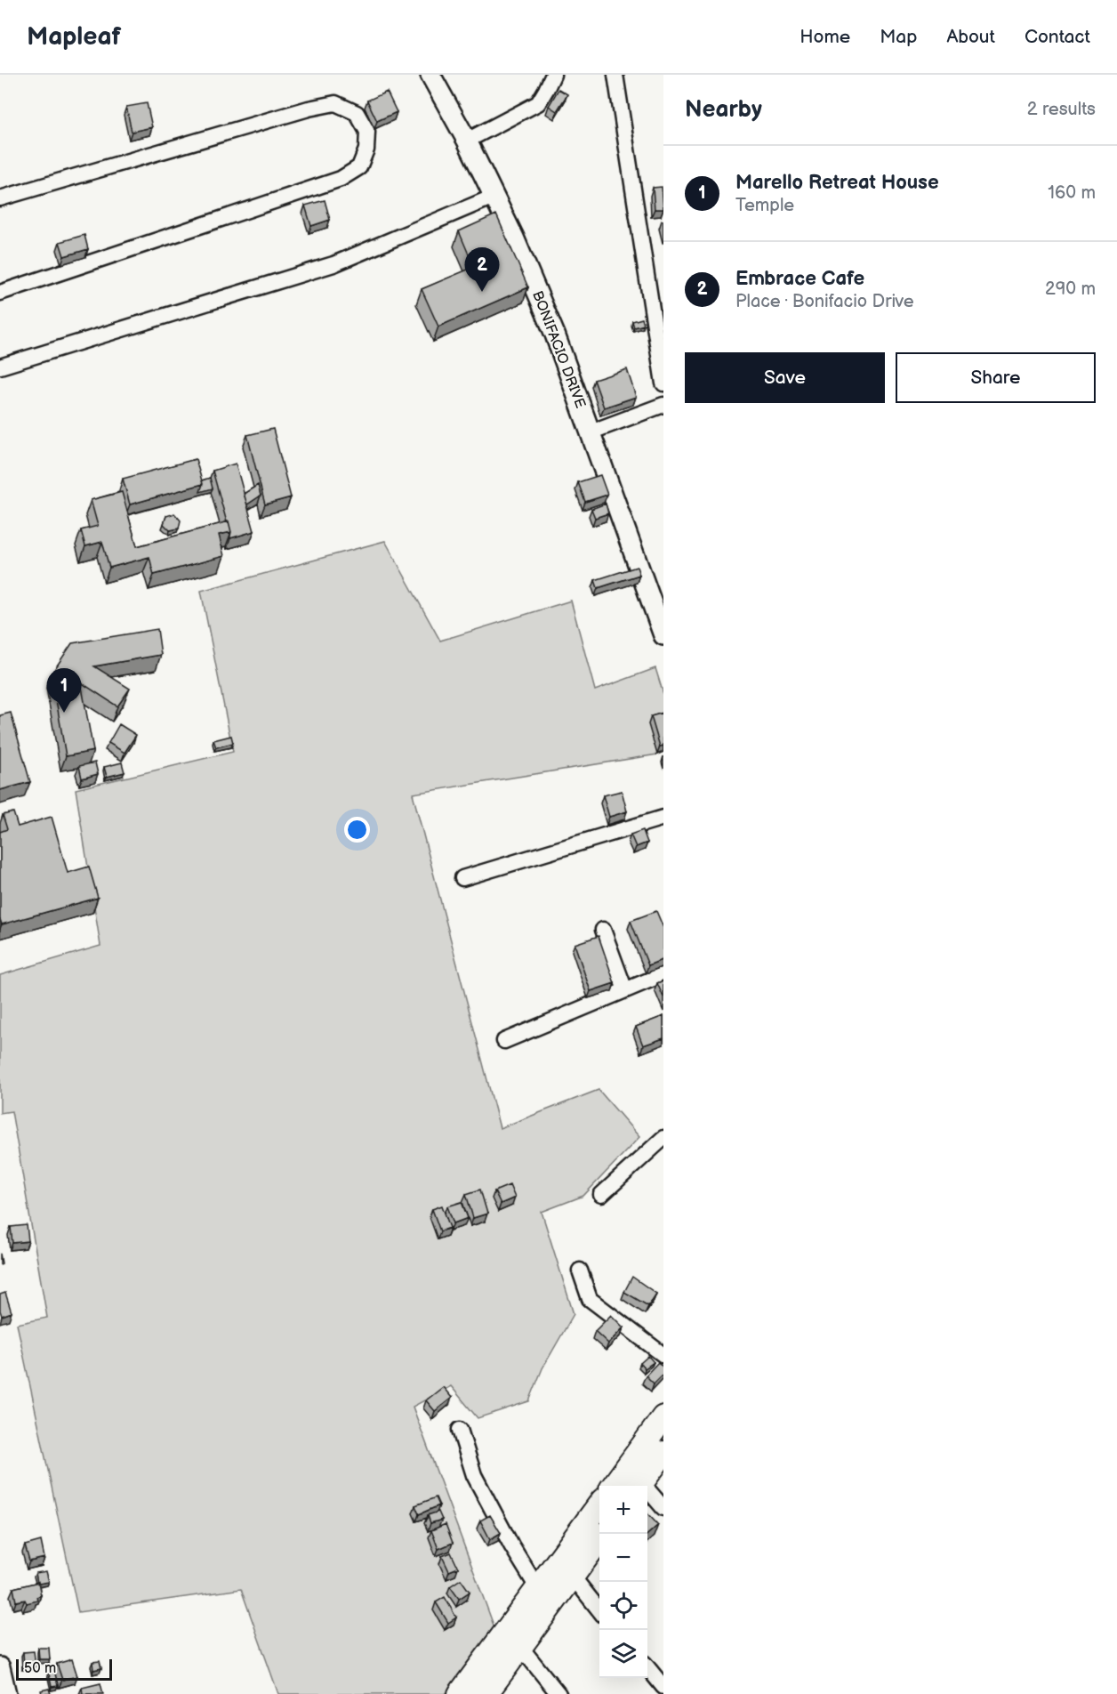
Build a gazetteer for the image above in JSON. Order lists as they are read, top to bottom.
{
  "streets": {
    "street": ["BONIFACIO DRIVE"]
  },
  "scale_bar": "50 m",
  "page": {
    "header": "Mapleaf",
    "nav": [
      "Home",
      "Map",
      "About",
      "Contact"
    ],
    "heading": ["Nearby", "2 results"],
    "list": [
      {
        "mark": "1",
        "name": "Marello Retreat House",
        "note": "Temple",
        "value": "160 m"
      },
      {
        "mark": "2",
        "name": "Embrace Cafe",
        "note": "Place · Bonifacio Drive",
        "value": "290 m"
      }
    ],
    "pins": ["2", "1"],
    "buttons": ["Save", "Share"],
    "map_buttons": ["+", "−"],
    "scale": "50 m"
  }
}
